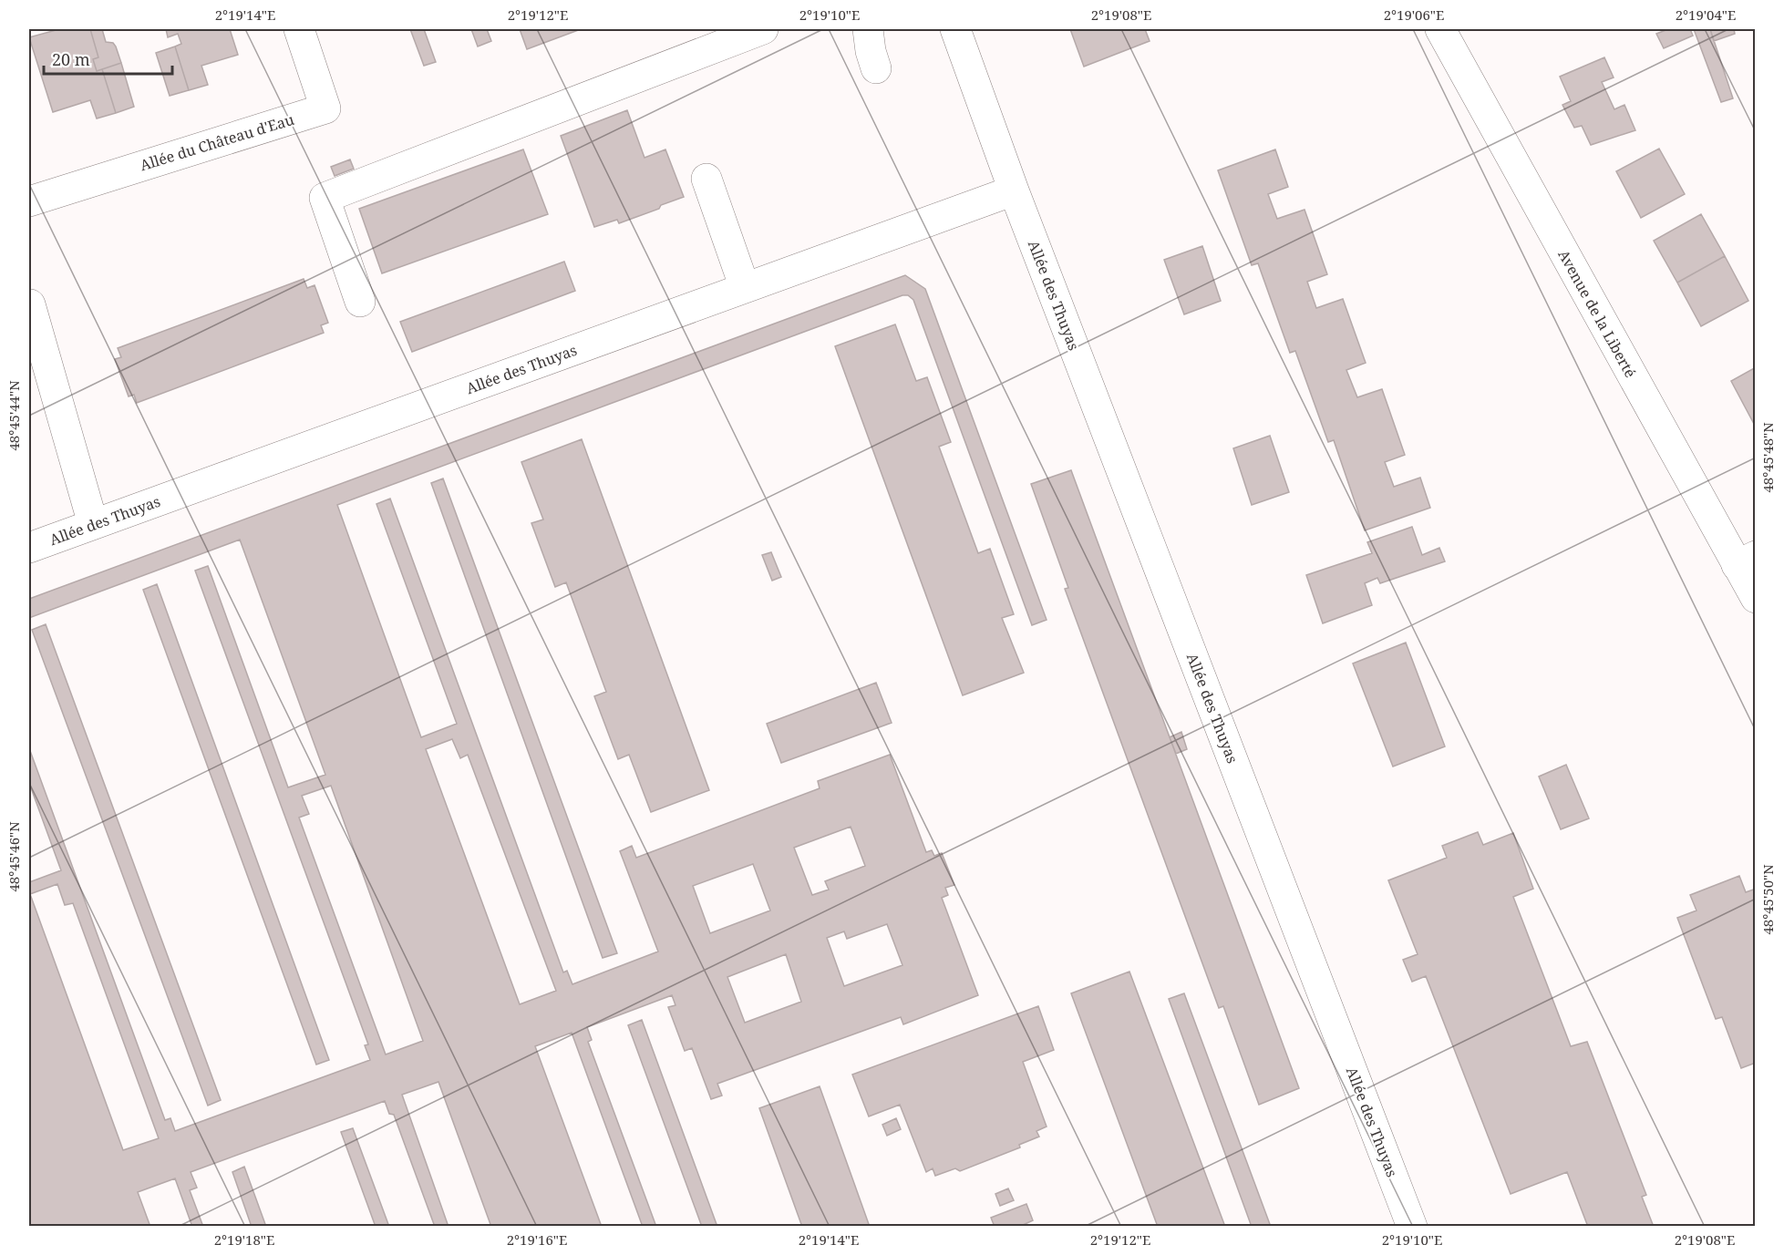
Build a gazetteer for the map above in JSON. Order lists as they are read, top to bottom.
{
  "streets": {
    "main road": ["Allée du Château d'Eau", "Allée des Thuyas", "Avenue de la Liberté"]
  },
  "scale_bar": "20 m",
  "coordinates": [
    "2°19'14\"E",
    "2°19'12\"E",
    "2°19'10\"E",
    "2°19'08\"E",
    "2°19'06\"E",
    "2°19'04\"E",
    "48°45'44\"N",
    "48°45'48\"N",
    "48°45'46\"N",
    "48°45'50\"N",
    "2°19'18\"E",
    "2°19'16\"E"
  ]
}
